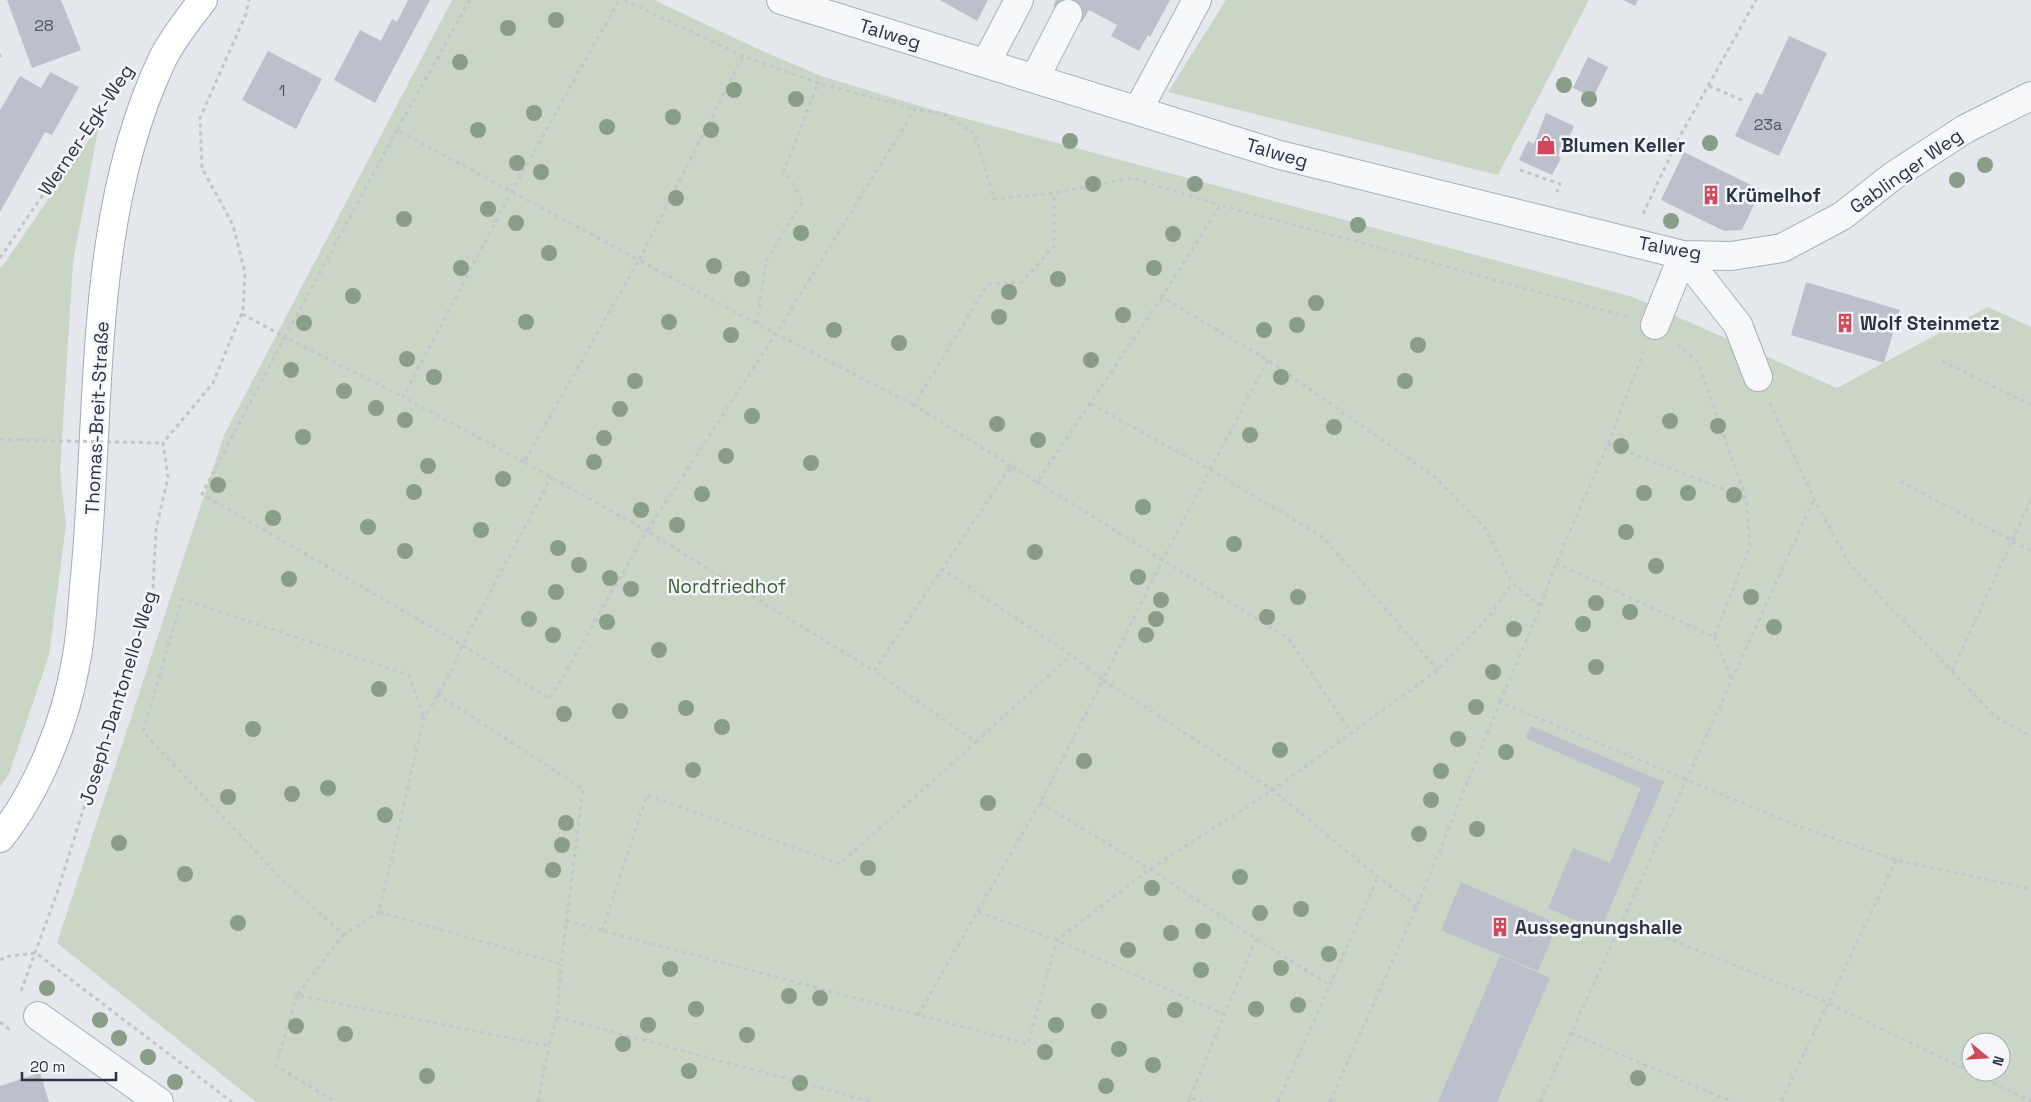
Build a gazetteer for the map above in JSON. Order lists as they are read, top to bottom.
{
  "streets": {
    "main road": ["Thomas-Breit-Straße"],
    "street": ["Talweg", "Gablinger Weg"],
    "path": ["Werner-Egk-Weg", "Joseph-Dantonello-Weg"]
  },
  "crossings": [
    ["Talweg", "Gablinger Weg"]
  ],
  "parks": ["Nordfriedhof"],
  "places": {
    "shop": ["Blumen Keller"],
    "building": ["Krümelhof", "Wolf Steinmetz", "Aussegnungshalle"]
  },
  "house_numbers": ["28", "1", "23a"],
  "scale_bar": "20 m",
  "north": "right"
}
